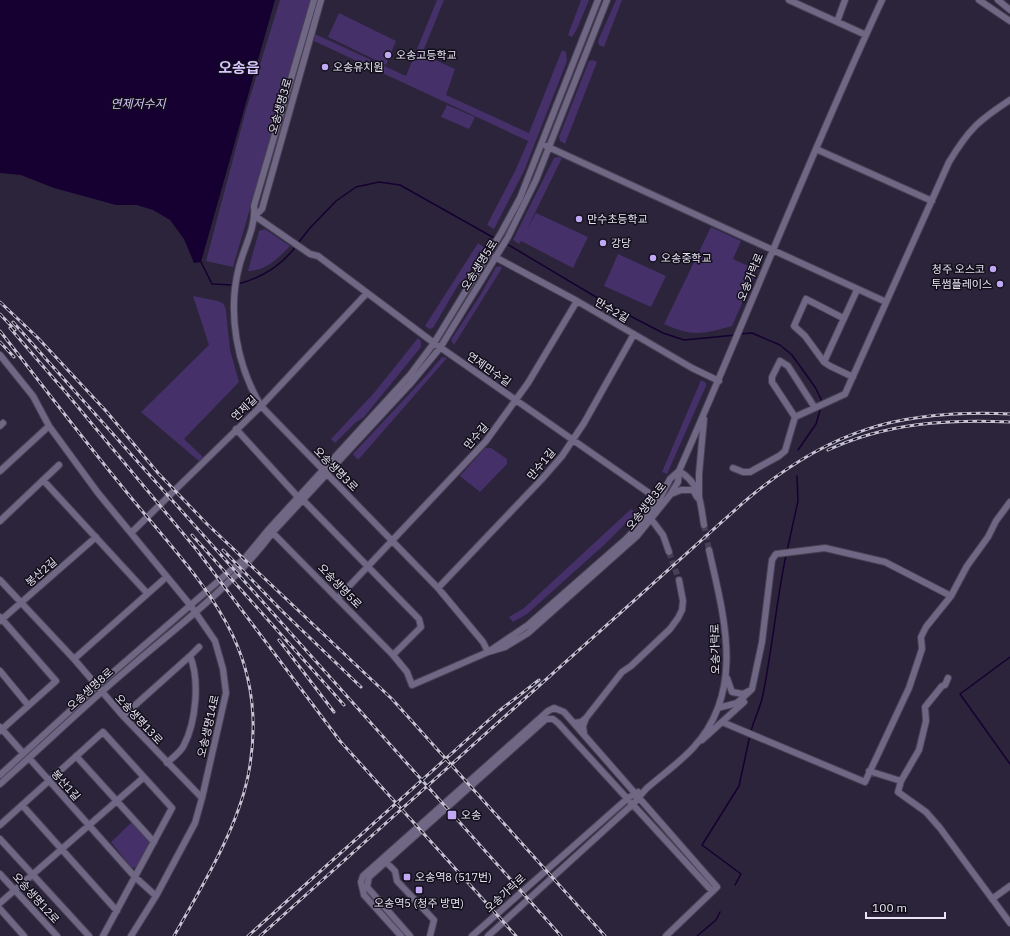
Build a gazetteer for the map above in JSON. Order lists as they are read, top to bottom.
{
  "streets": {
    "street": [
      "오송생명3로",
      "오송생명5로",
      "오송가락로",
      "만수2길",
      "연제만수길",
      "연제길",
      "만수길",
      "만수1길",
      "봉산2길",
      "오송생명8로",
      "오송생명13로",
      "오송생명14로",
      "봉산1길",
      "오송생명12로"
    ]
  },
  "crossings": [
    ["오송생명3로", "오송생명5로"],
    ["오송생명3로", "오송가락로"],
    ["오송생명3로", "연제만수길"],
    ["오송생명3로", "연제길"],
    ["오송생명3로", "만수길"],
    ["오송생명3로", "만수1길"],
    ["오송생명5로", "만수2길"],
    ["오송생명5로", "연제만수길"],
    ["오송생명5로", "만수길"],
    ["오송생명5로", "오송생명8로"],
    ["오송가락로", "만수2길"],
    ["만수2길", "만수길"],
    ["만수2길", "만수1길"],
    ["연제만수길", "연제길"],
    ["연제만수길", "만수길"],
    ["연제만수길", "만수1길"],
    ["연제길", "오송생명14로"],
    ["봉산2길", "오송생명13로"],
    ["오송생명8로", "오송생명13로"],
    ["오송생명8로", "오송생명14로"],
    ["오송생명8로", "봉산1길"],
    ["오송생명13로", "오송생명14로"],
    ["오송생명14로", "봉산1길"]
  ],
  "districts": ["오송읍"],
  "water": ["연제저수지"],
  "places": {
    "other": [
      "오송고등학교",
      "오송유치원",
      "만수초등학교",
      "강당",
      "오송중학교",
      "청주 오스코",
      "투썸플레이스"
    ],
    "transit": ["오송", "오송역8 (517번)", "오송역5 (청주 방면)"]
  },
  "scale_bar": "100 m"
}
